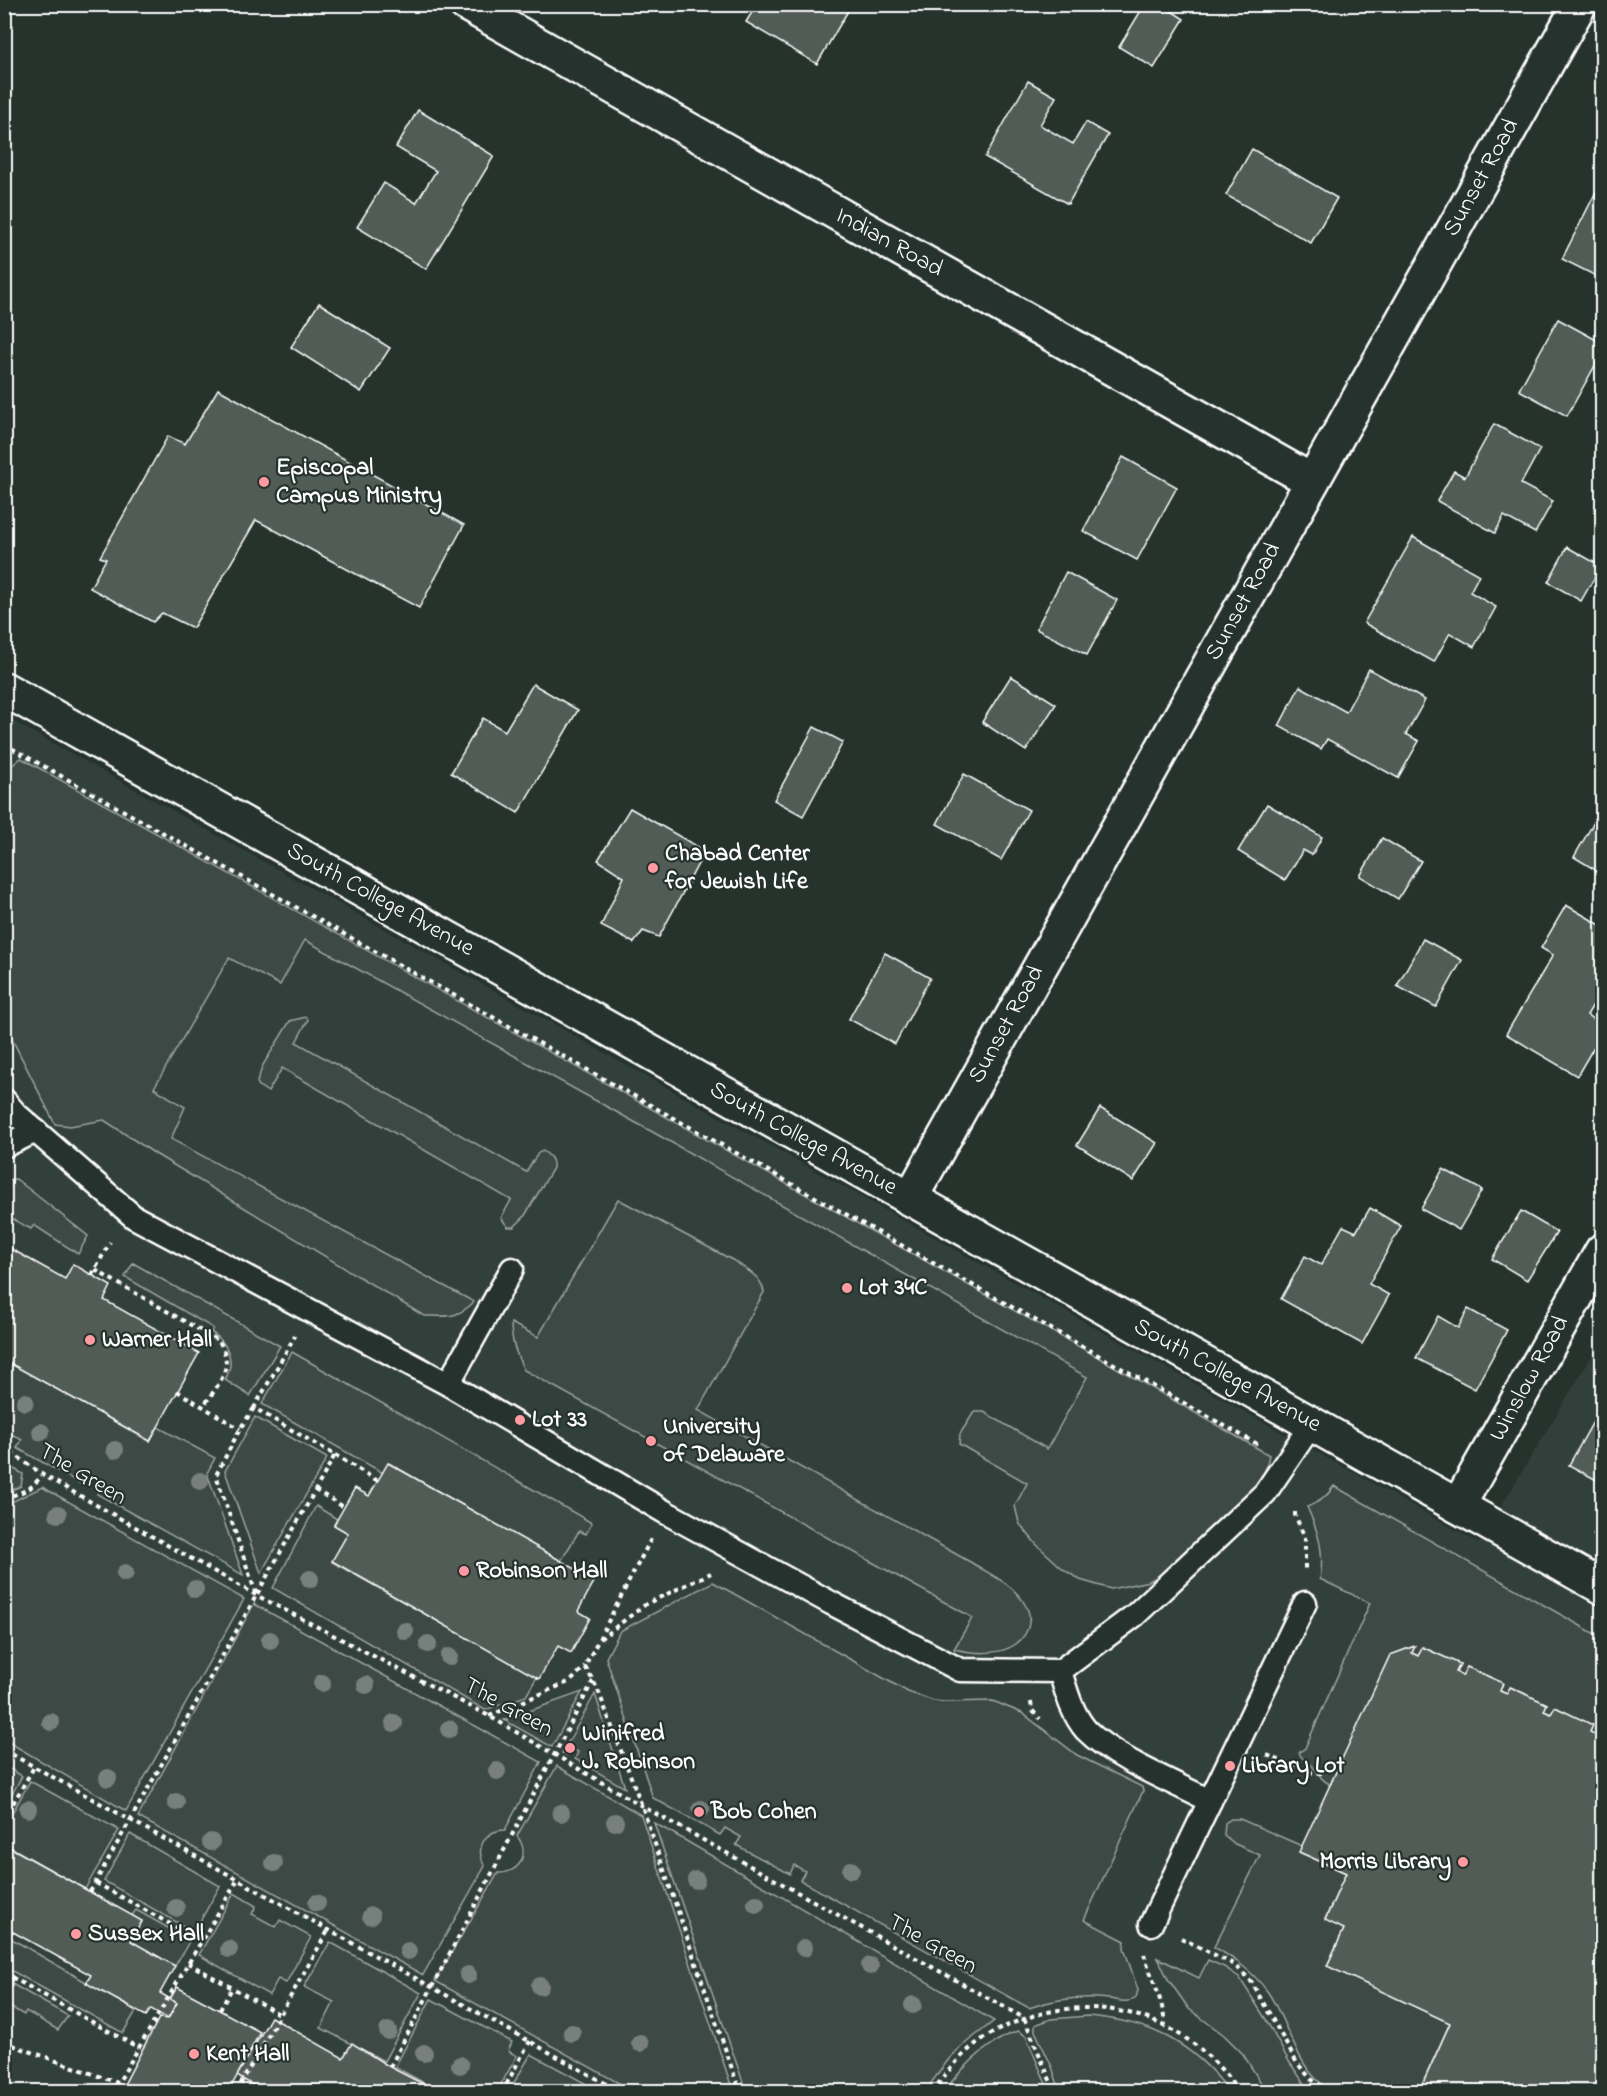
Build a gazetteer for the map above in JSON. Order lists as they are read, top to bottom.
{
  "streets": {
    "street": [
      "Sunset Road",
      "Indian Road",
      "South College Avenue",
      "Winslow Road"
    ],
    "path": ["The Green"]
  },
  "crossings": [
    ["Sunset Road", "Indian Road"],
    ["Sunset Road", "South College Avenue"],
    ["South College Avenue", "Winslow Road"]
  ],
  "places": [
    "Episcopal Campus Ministry",
    "Chabad Center for Jewish Life",
    "Lot 34C",
    "Warner Hall",
    "Lot 33",
    "University of Delaware",
    "Robinson Hall",
    "Winifred J. Robinson",
    "Library Lot",
    "Bob Cohen",
    "Morris Library",
    "Sussex Hall",
    "Kent Hall"
  ]
}
